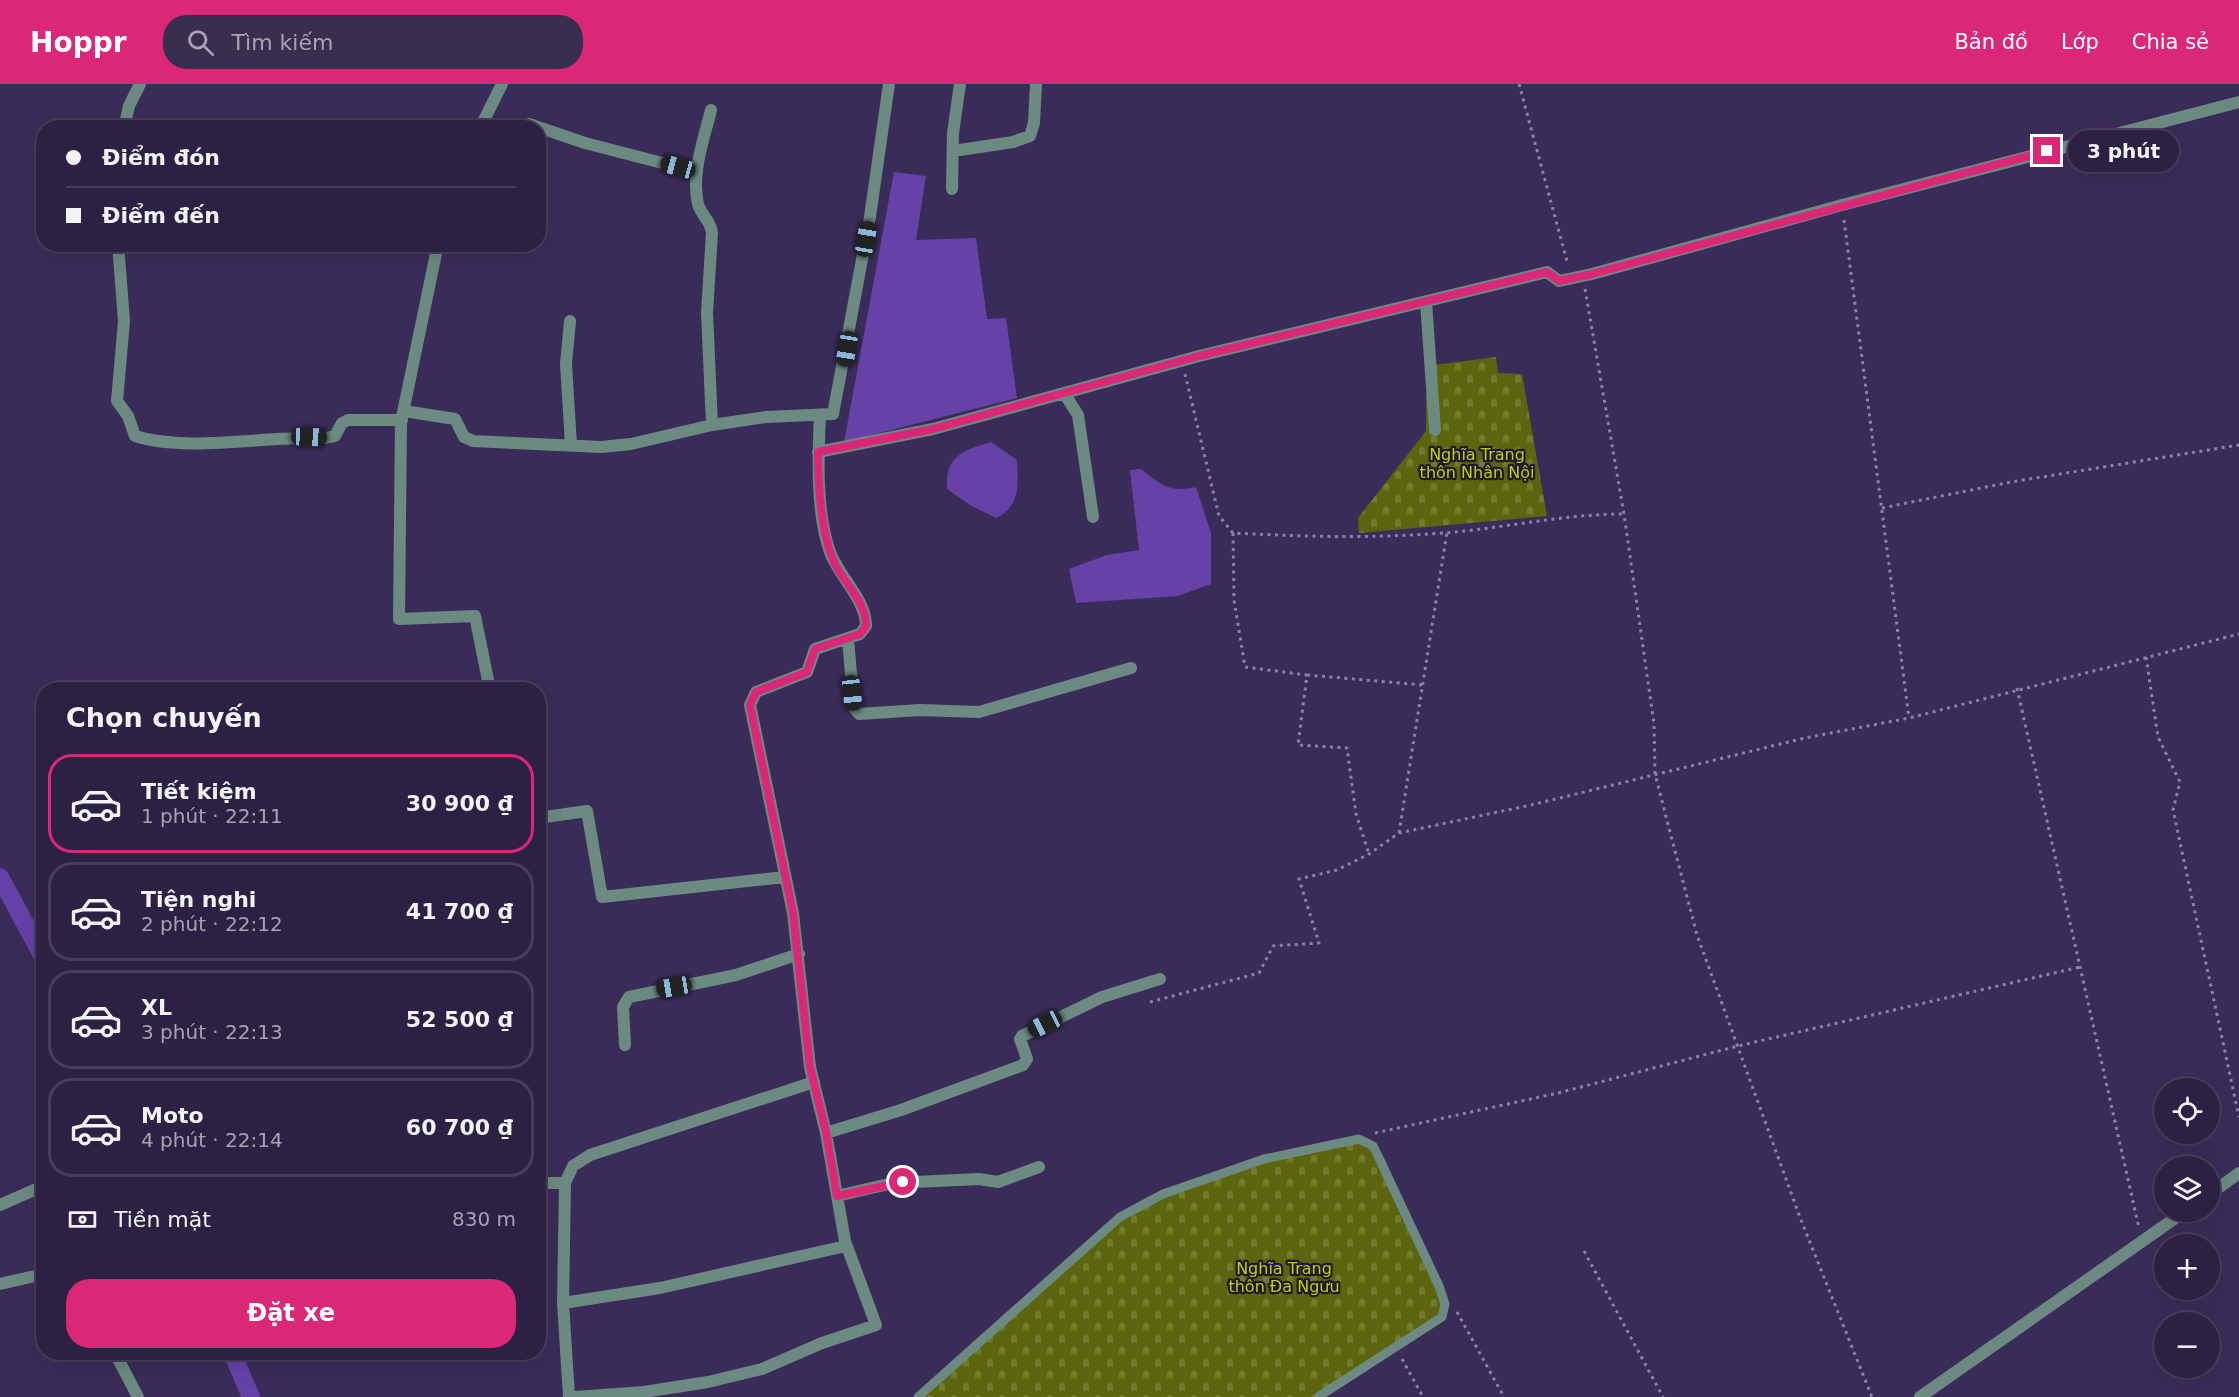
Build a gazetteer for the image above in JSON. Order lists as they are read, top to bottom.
{
  "parks": ["Nghĩa Trang thôn Nhân Nội", "Nghĩa Trang thôn Đa Ngưu"],
  "page": {
    "header": "Hoppr",
    "search": "Tìm kiếm",
    "nav": ["Bản đồ", "Lớp", "Chia sẻ"],
    "banner": ["Điểm đón", "Điểm đến"],
    "bubble": "3 phút",
    "heading": "Chọn chuyến",
    "list": [
      {
        "name": "Tiết kiệm",
        "note": "1 phút · 22:11",
        "value": "30 900 ₫"
      },
      {
        "name": "Tiện nghi",
        "note": "2 phút · 22:12",
        "value": "41 700 ₫"
      },
      {
        "name": "XL",
        "note": "3 phút · 22:13",
        "value": "52 500 ₫"
      },
      {
        "name": "Moto",
        "note": "4 phút · 22:14",
        "value": "60 700 ₫"
      }
    ],
    "map_buttons": ["+", "−"],
    "pay": ["Tiền mặt", "830 m"],
    "buttons": "Đặt xe"
  }
}
